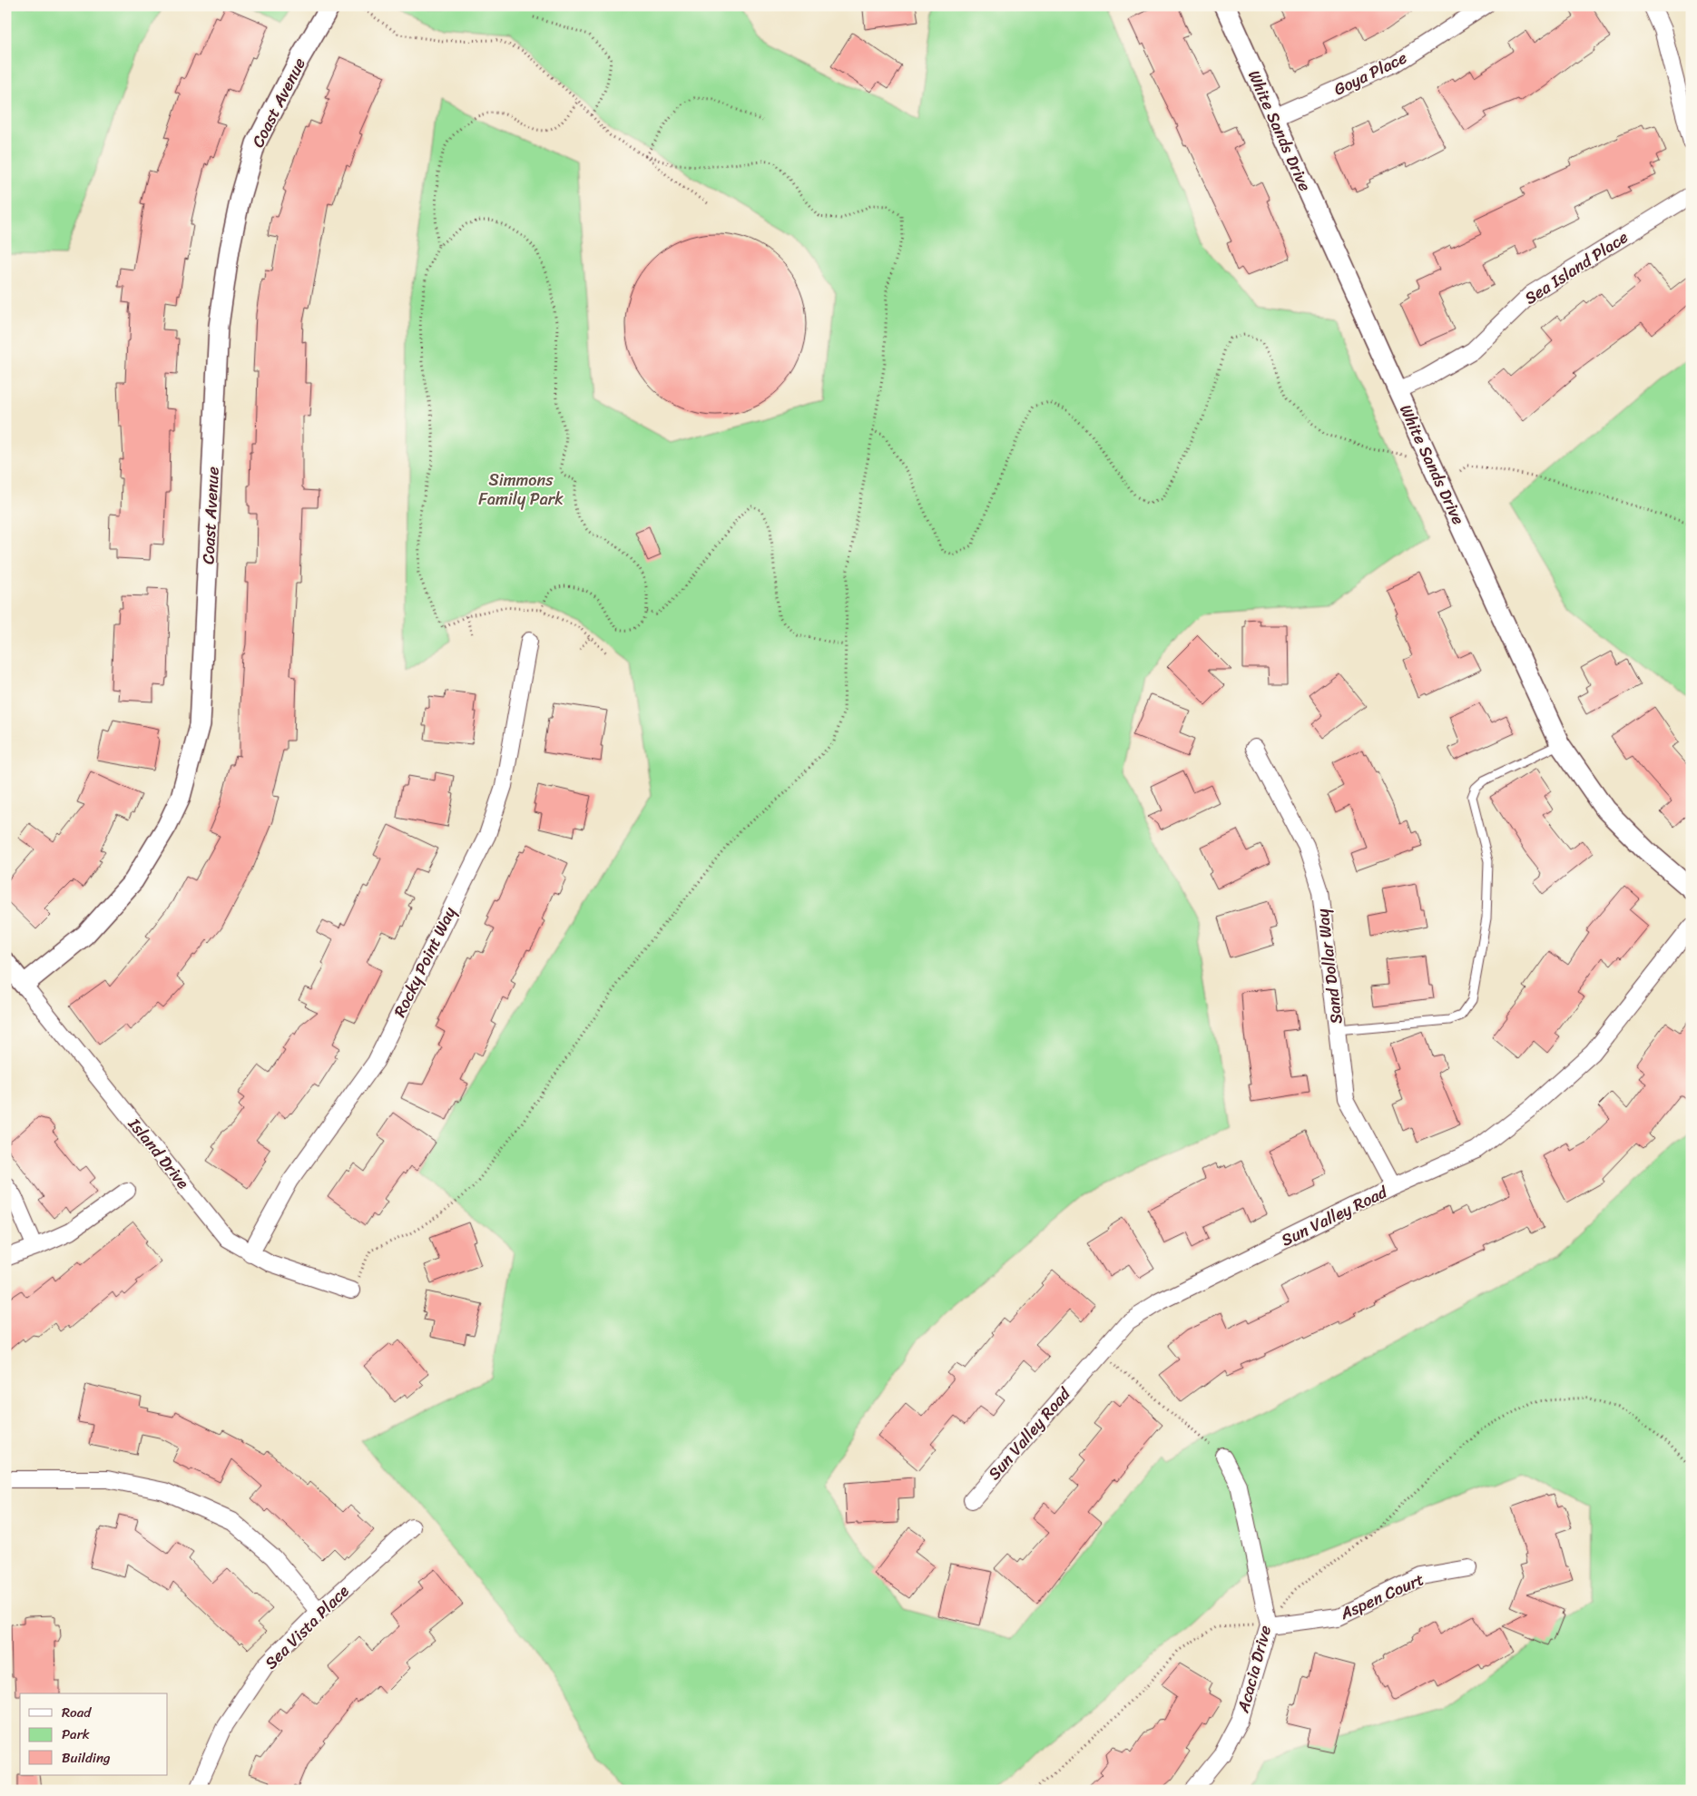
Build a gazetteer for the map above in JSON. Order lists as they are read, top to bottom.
{
  "streets": {
    "street": [
      "Goya Place",
      "Coast Avenue",
      "White Sands Drive",
      "Sea Island Place",
      "Rocky Point Way",
      "Sand Dollar Way",
      "Island Drive",
      "Sun Valley Road",
      "Aspen Court",
      "Sea Vista Place",
      "Acacia Drive"
    ]
  },
  "crossings": [
    ["Goya Place", "White Sands Drive"],
    ["Coast Avenue", "Island Drive"],
    ["White Sands Drive", "Sea Island Place"],
    ["Rocky Point Way", "Island Drive"],
    ["Sand Dollar Way", "Sun Valley Road"],
    ["Aspen Court", "Acacia Drive"]
  ],
  "parks": ["Simmons Family Park"],
  "legend": ["Road", "Park", "Building"]
}
